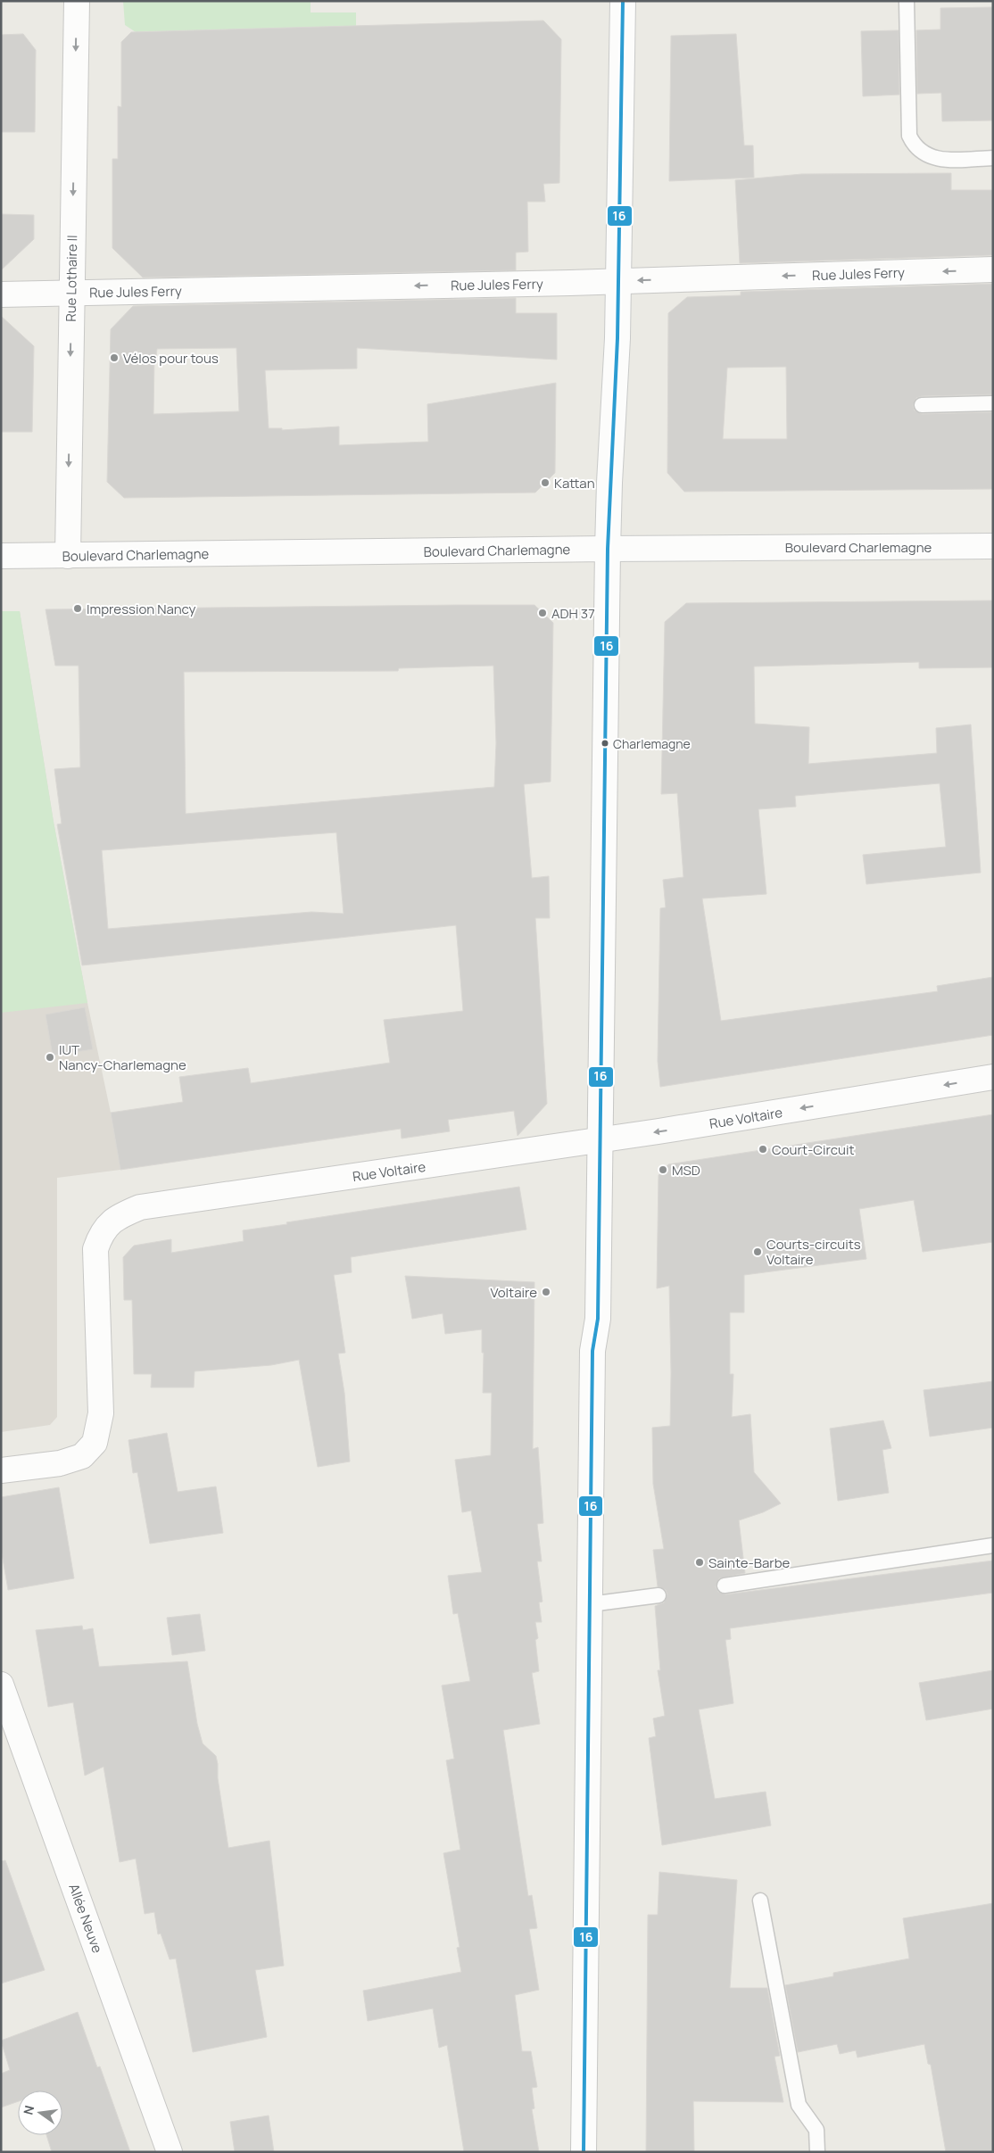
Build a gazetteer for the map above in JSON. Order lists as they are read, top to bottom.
{
  "streets": {
    "street": [
      "Rue Jules Ferry",
      "Rue Lothaire II",
      "Boulevard Charlemagne",
      "Rue Voltaire",
      "Allée Neuve"
    ]
  },
  "crossings": [
    ["Rue Jules Ferry", "Rue Lothaire II"],
    ["Rue Lothaire II", "Boulevard Charlemagne"]
  ],
  "one_way": ["Rue Jules Ferry", "Rue Lothaire II"],
  "places": [
    "Vélos pour tous",
    "Kattan",
    "Impression Nancy",
    "ADH 37",
    "Charlemagne",
    "IUT Nancy-Charlemagne",
    "Court-Circuit",
    "MSD",
    "Courts-circuits Voltaire",
    "Voltaire",
    "Sainte-Barbe"
  ],
  "lines": ["transit line 16"],
  "north": "left"
}
